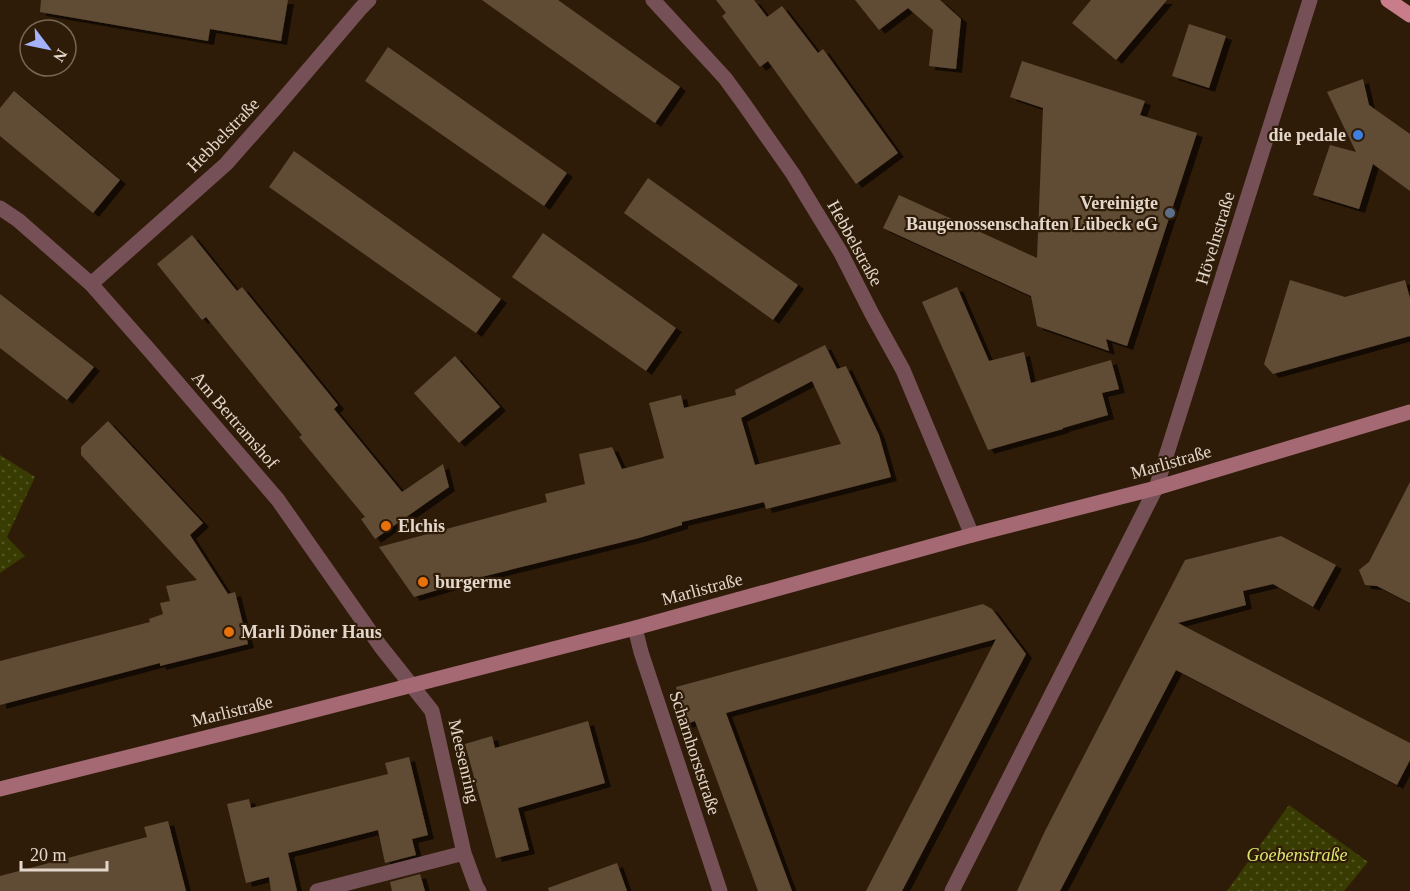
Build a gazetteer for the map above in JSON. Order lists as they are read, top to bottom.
{
  "streets": {
    "main road": ["Marlistraße"],
    "street": [
      "Hebbelstraße",
      "Hövelnstraße",
      "Am Bertramshof",
      "Scharnhorststraße",
      "Meesenring"
    ]
  },
  "crossings": [
    ["Hebbelstraße", "Am Bertramshof"],
    ["Hebbelstraße", "Marlistraße"],
    ["Hövelnstraße", "Marlistraße"],
    ["Am Bertramshof", "Marlistraße"],
    ["Am Bertramshof", "Meesenring"],
    ["Marlistraße", "Scharnhorststraße"],
    ["Marlistraße", "Meesenring"]
  ],
  "parks": ["Goebenstraße"],
  "places": [
    "die pedale",
    "Vereinigte Baugenossenschaften Lübeck eG",
    "Elchis",
    "burgerme",
    "Marli Döner Haus"
  ],
  "scale_bar": "20 m",
  "north": "bottom right"
}
